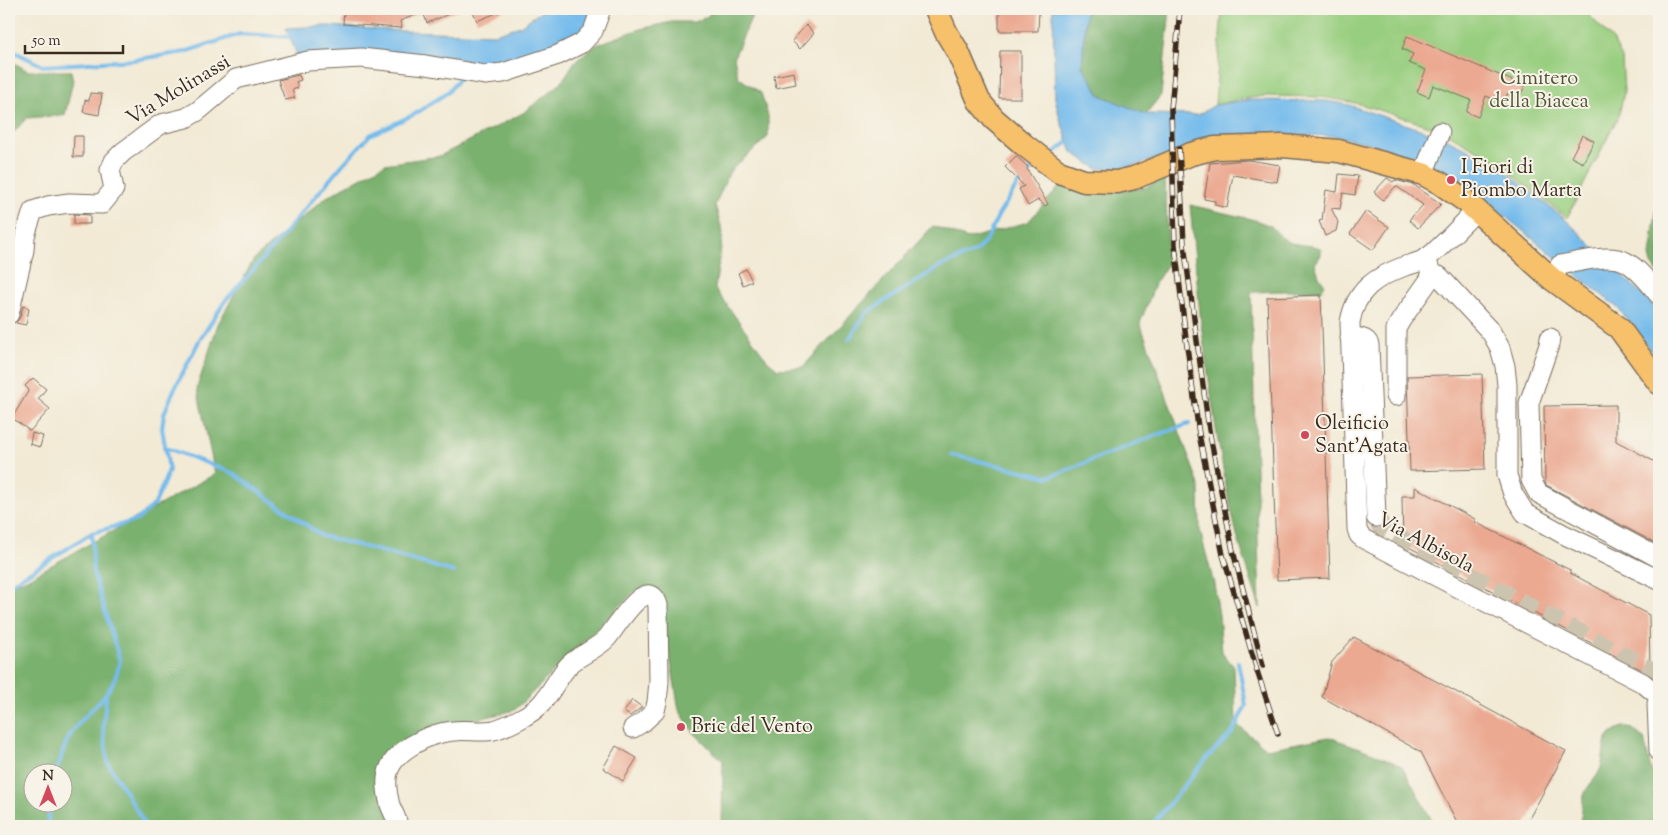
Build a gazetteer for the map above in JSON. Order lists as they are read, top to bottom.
{
  "streets": {
    "street": ["Via Molinassi", "Via Albisola"]
  },
  "parks": ["Cimitero della Biacca"],
  "places": ["I Fiori di Piombo Marta", "Oleificio Sant'Agata", "Bric del Vento"],
  "scale_bar": "50 m",
  "north": "top"
}
